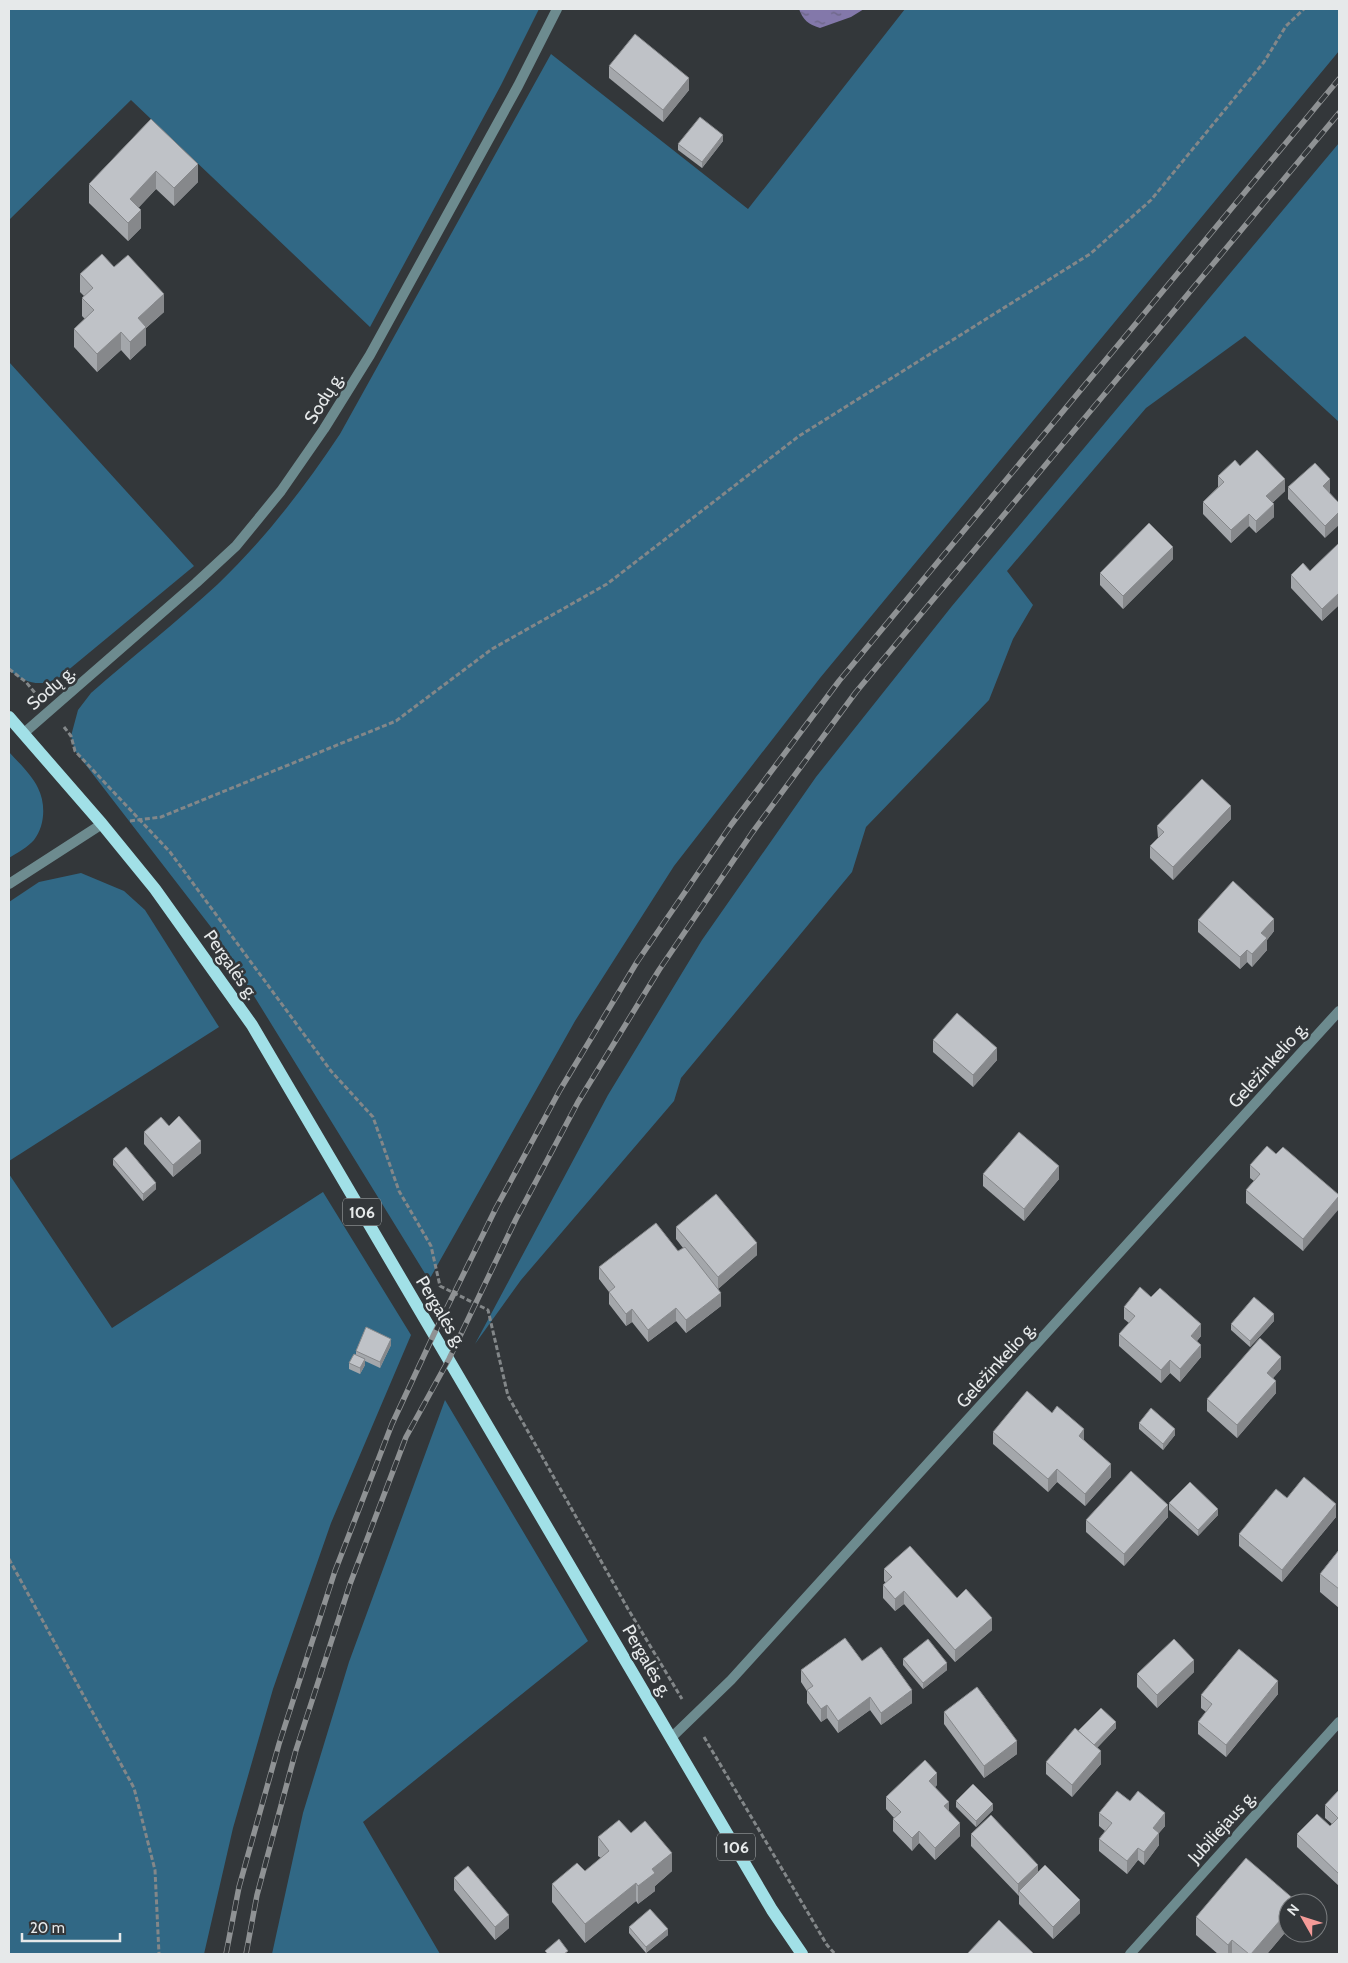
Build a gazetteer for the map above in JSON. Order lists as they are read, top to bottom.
{
  "streets": {
    "main road": ["Pergalės g.", "106"],
    "street": ["Sodų g.", "Geležinkelio g.", "Jubiliejaus g."]
  },
  "crossings": [
    ["Sodų g.", "Pergalės g."],
    ["Pergalės g.", "Geležinkelio g."]
  ],
  "scale_bar": "20 m",
  "north": "top left"
}
